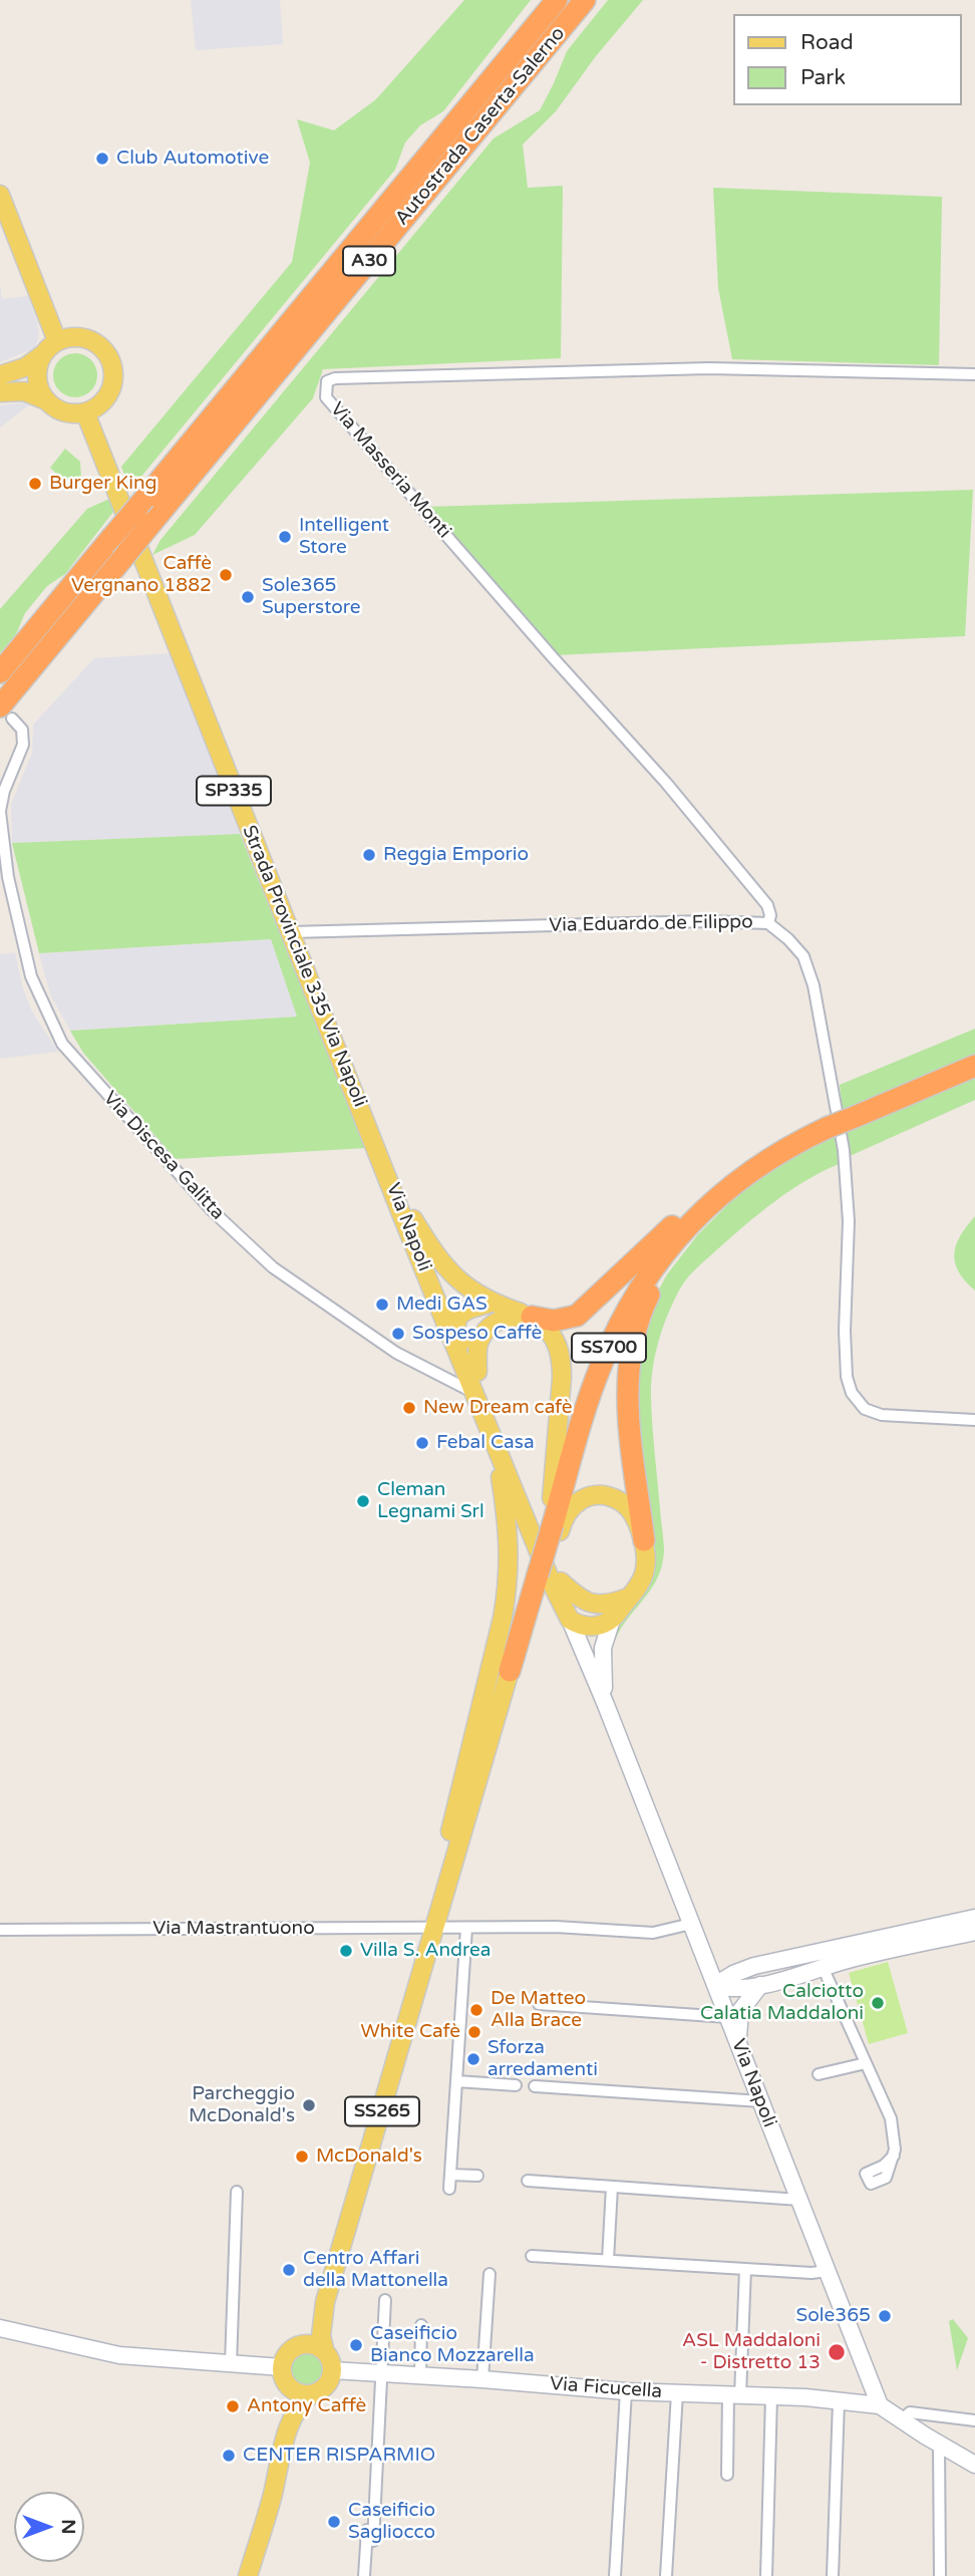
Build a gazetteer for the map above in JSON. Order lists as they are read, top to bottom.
{
  "streets": {
    "highway": ["Autostrada Caserta-Salerno", "A30", "SS700"],
    "main road": [
      "SP335",
      "Strada Provinciale 335 Via Napoli",
      "Via Napoli",
      "SS265"
    ],
    "street": [
      "Via Masseria Monti",
      "Via Eduardo de Filippo",
      "Via Discesa Galitta",
      "Via Mastrantuono",
      "Via Ficucella"
    ]
  },
  "crossings": [
    ["Autostrada Caserta-Salerno", "Via Discesa Galitta"],
    ["Via Masseria Monti", "Via Eduardo de Filippo"],
    ["Via Eduardo de Filippo", "Strada Provinciale 335 Via Napoli"],
    ["Strada Provinciale 335 Via Napoli", "Via Napoli"],
    ["Via Discesa Galitta", "Via Napoli"],
    ["Via Napoli", "Via Mastrantuono"],
    ["Via Napoli", "Via Ficucella"],
    ["SS700", "Via Mastrantuono"],
    ["SS700", "SS265"],
    ["Via Mastrantuono", "SS265"],
    ["SS265", "Via Ficucella"]
  ],
  "places": [
    "Club Automotive",
    "Burger King",
    "Intelligent Store",
    "Caffè Vergnano 1882",
    "Sole365 Superstore",
    "Reggia Emporio",
    "Medi GAS",
    "Sospeso Caffè",
    "New Dream cafè",
    "Febal Casa",
    "Cleman Legnami Srl",
    "Villa S. Andrea",
    "Calciotto Calatia Maddaloni",
    "De Matteo Alla Brace",
    "White Cafè",
    "Sforza arredamenti",
    "Parcheggio McDonald's",
    "McDonald's",
    "Centro Affari della Mattonella",
    "Sole365",
    "Caseificio Bianco Mozzarella",
    "ASL Maddaloni - Distretto 13",
    "Antony Caffè",
    "CENTER RISPARMIO",
    "Caseificio Sagliocco"
  ],
  "legend": ["Road", "Park"],
  "north": "right"
}
